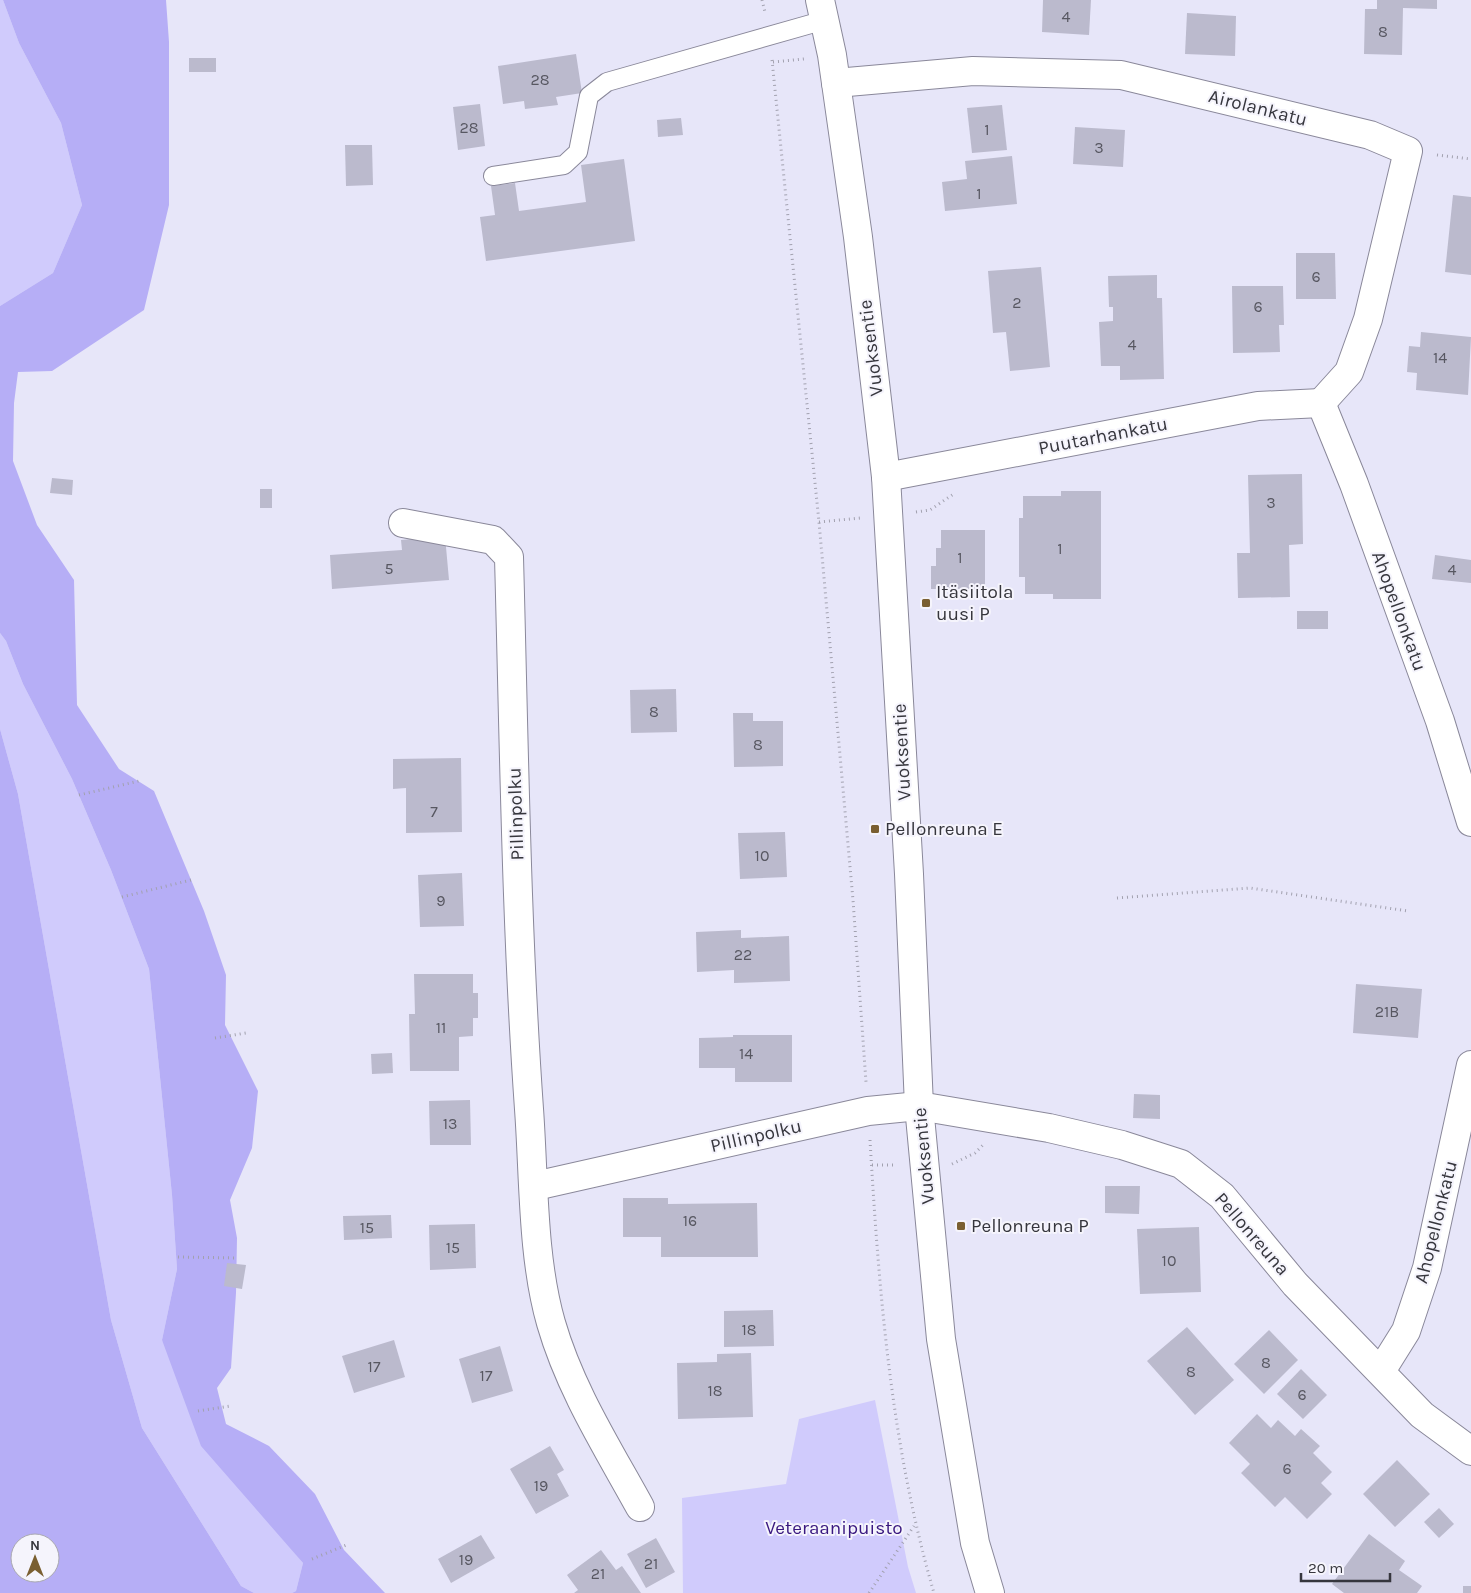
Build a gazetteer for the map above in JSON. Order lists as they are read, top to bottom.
{
  "streets": {
    "street": [
      "Airolankatu",
      "Vuoksentie",
      "Puutarhankatu",
      "Ahopellonkatu",
      "Pillinpolku",
      "Pellonreuna"
    ]
  },
  "crossings": [
    ["Airolankatu", "Vuoksentie"],
    ["Vuoksentie", "Puutarhankatu"],
    ["Vuoksentie", "Pillinpolku"],
    ["Vuoksentie", "Pellonreuna"],
    ["Puutarhankatu", "Ahopellonkatu"],
    ["Ahopellonkatu", "Pellonreuna"],
    ["Pillinpolku", "Pellonreuna"]
  ],
  "parks": ["Veteraanipuisto"],
  "places": {
    "transit": ["Itäsiitola uusi P", "Pellonreuna E", "Pellonreuna P"]
  },
  "house_numbers": [
    "4",
    "8",
    "28",
    "28",
    "1",
    "3",
    "1",
    "6",
    "2",
    "6",
    "4",
    "14",
    "3",
    "1",
    "1",
    "5",
    "4",
    "8",
    "8",
    "7",
    "10",
    "9",
    "22",
    "21B",
    "11",
    "14",
    "13",
    "16",
    "15",
    "15",
    "10",
    "18",
    "8",
    "17",
    "8",
    "17",
    "18",
    "6",
    "6",
    "19",
    "19",
    "21",
    "21"
  ],
  "scale_bar": "20 m",
  "north": "top"
}
